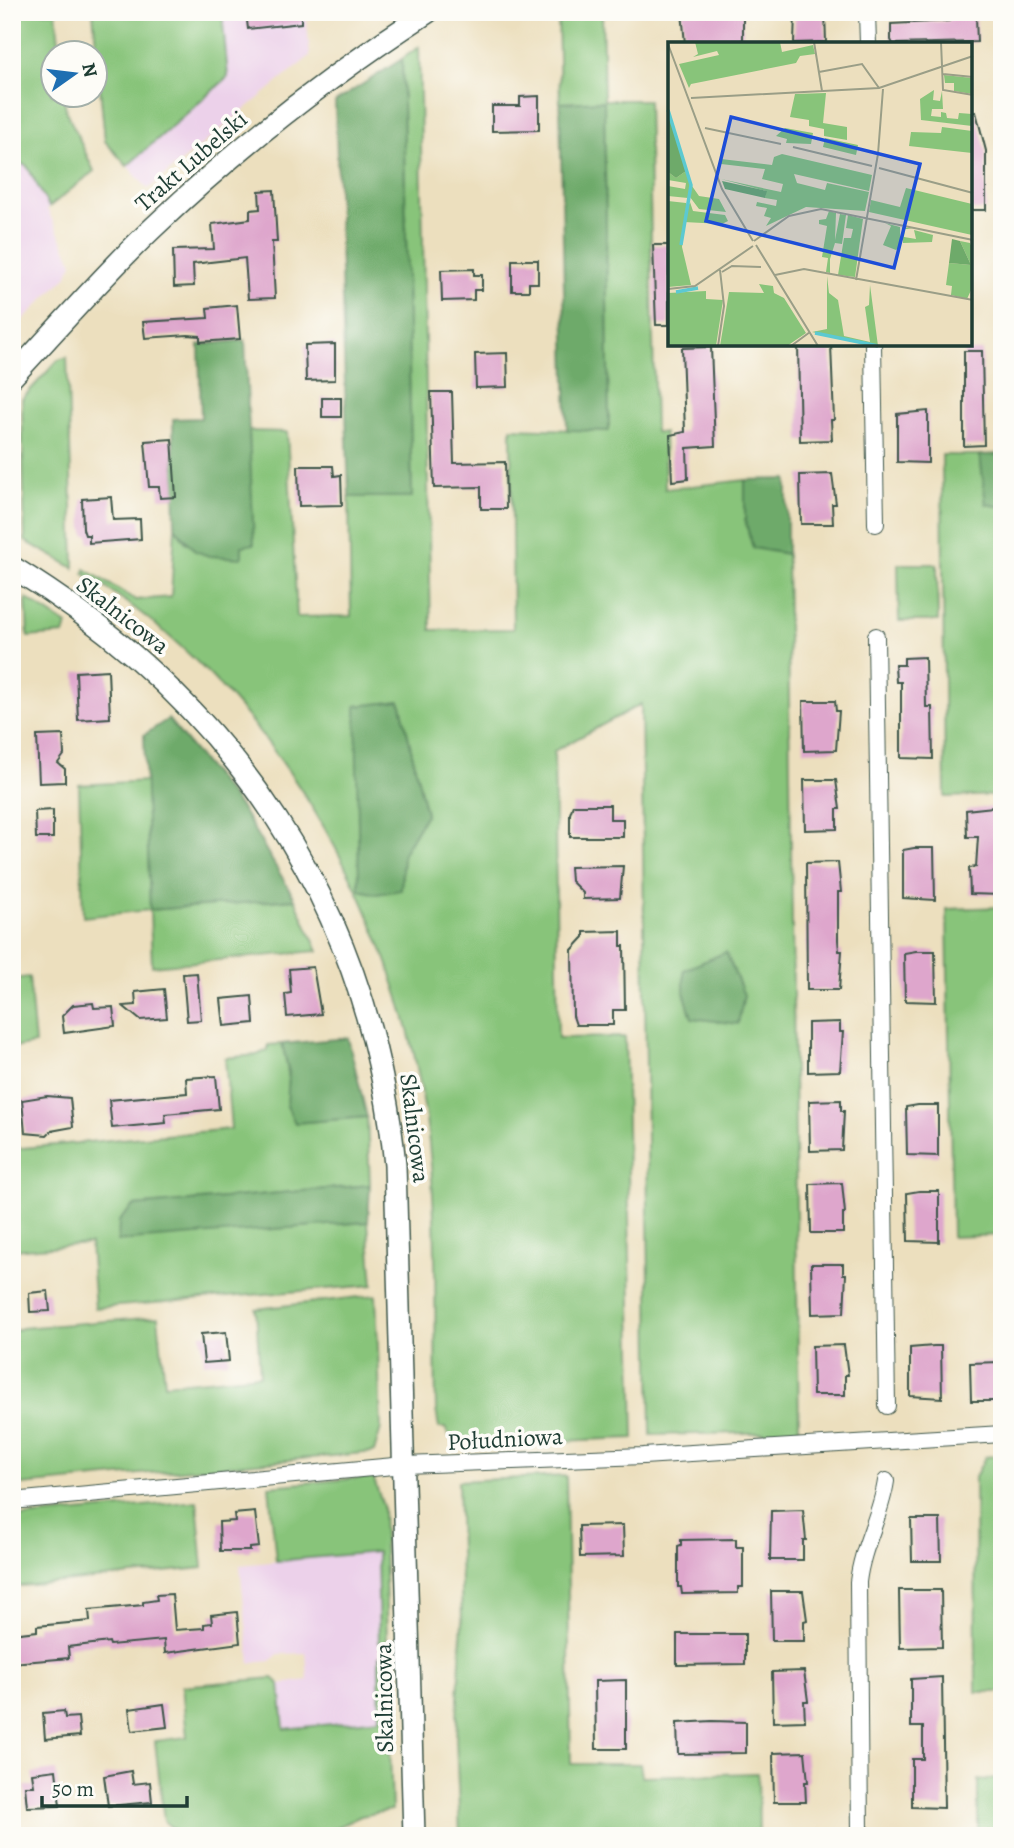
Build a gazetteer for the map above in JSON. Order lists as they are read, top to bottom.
{
  "streets": {
    "street": ["Trakt Lubelski", "Skalnicowa", "Południowa"]
  },
  "crossings": [
    ["Skalnicowa", "Południowa"]
  ],
  "scale_bar": "50 m",
  "north": "right"
}
